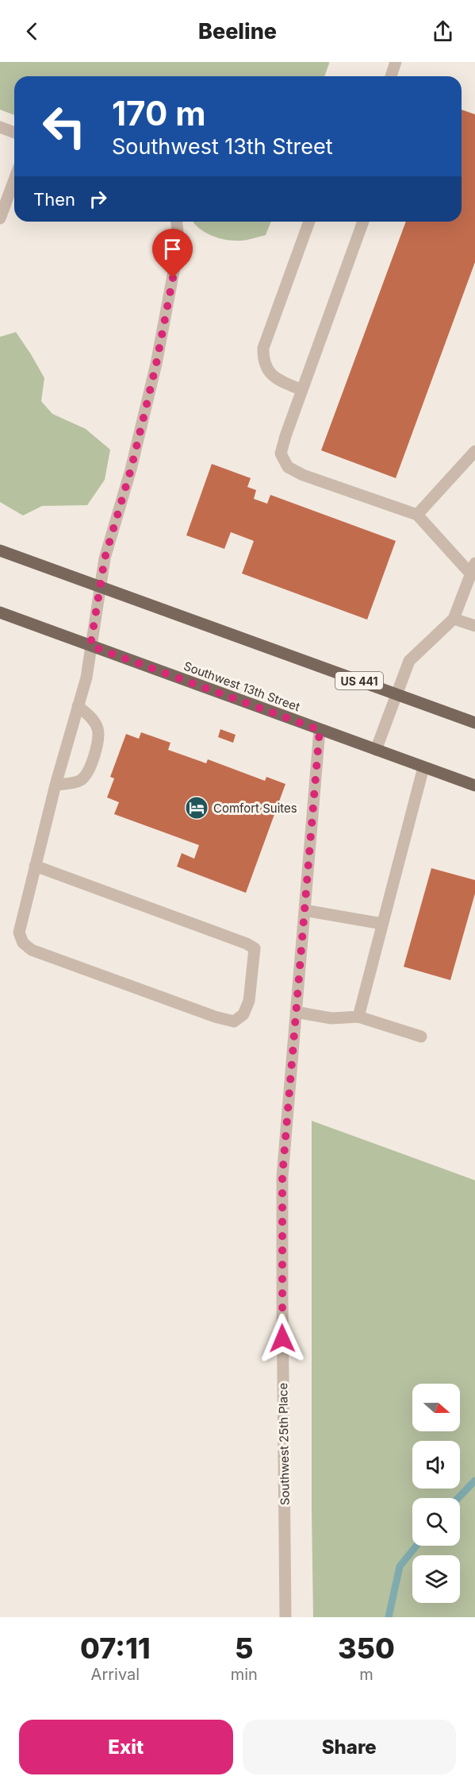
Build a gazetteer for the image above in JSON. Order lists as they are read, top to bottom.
{
  "streets": {
    "main road": ["US 441", "Southwest 13th Street"],
    "street": ["Southwest 25th Place"]
  },
  "crossings": [
    ["Southwest 13th Street", "Southwest 25th Place"]
  ],
  "places": {
    "hotel": ["Comfort Suites"]
  },
  "north": "right",
  "page": {
    "header": "Beeline",
    "turn": ["170 m", "Southwest 13th Street"],
    "then": "Then",
    "eta": [
      "07:11",
      "Arrival",
      "5",
      "min",
      "350",
      "m"
    ],
    "buttons": ["Exit", "Share"]
  }
}
